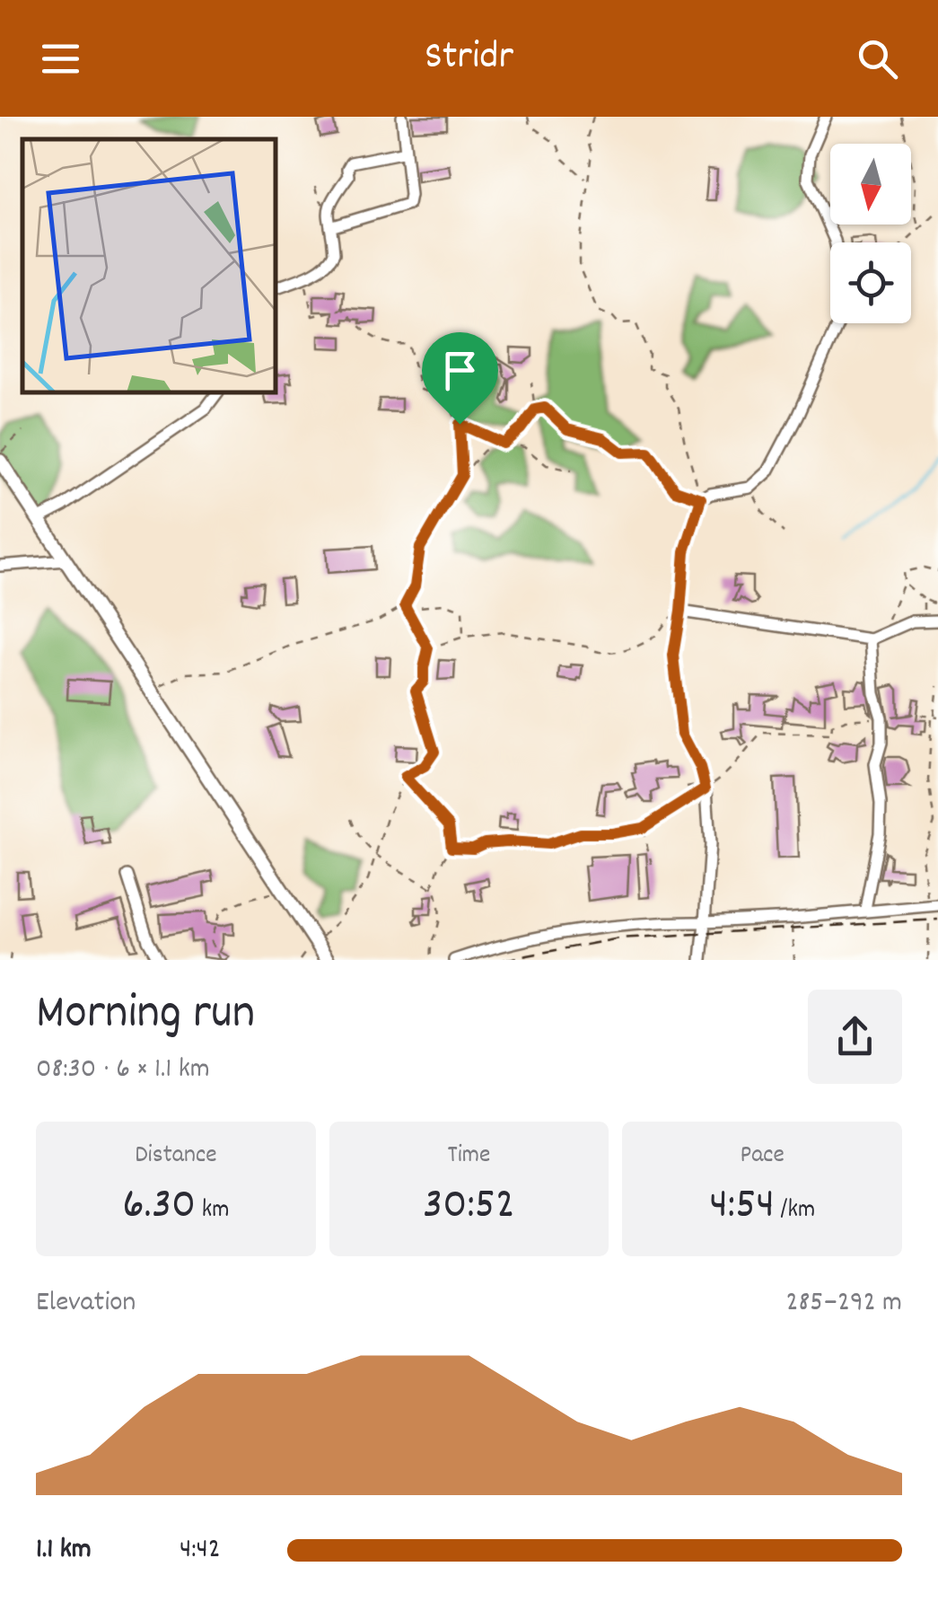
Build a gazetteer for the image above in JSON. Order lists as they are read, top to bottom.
{
  "north": "bottom",
  "page": {
    "header": "Stridr",
    "heading": ["Morning run", "08:30 · 6 × 1.1 km"],
    "stats": [
      ["Distance", "6.30 km"],
      ["Time", "30:52"],
      ["Pace", "4:54 /km"]
    ],
    "chart": ["Elevation", "285–292 m"],
    "list": [
      {
        "name": "1.1 km",
        "note": "4:42"
      }
    ]
  }
}
